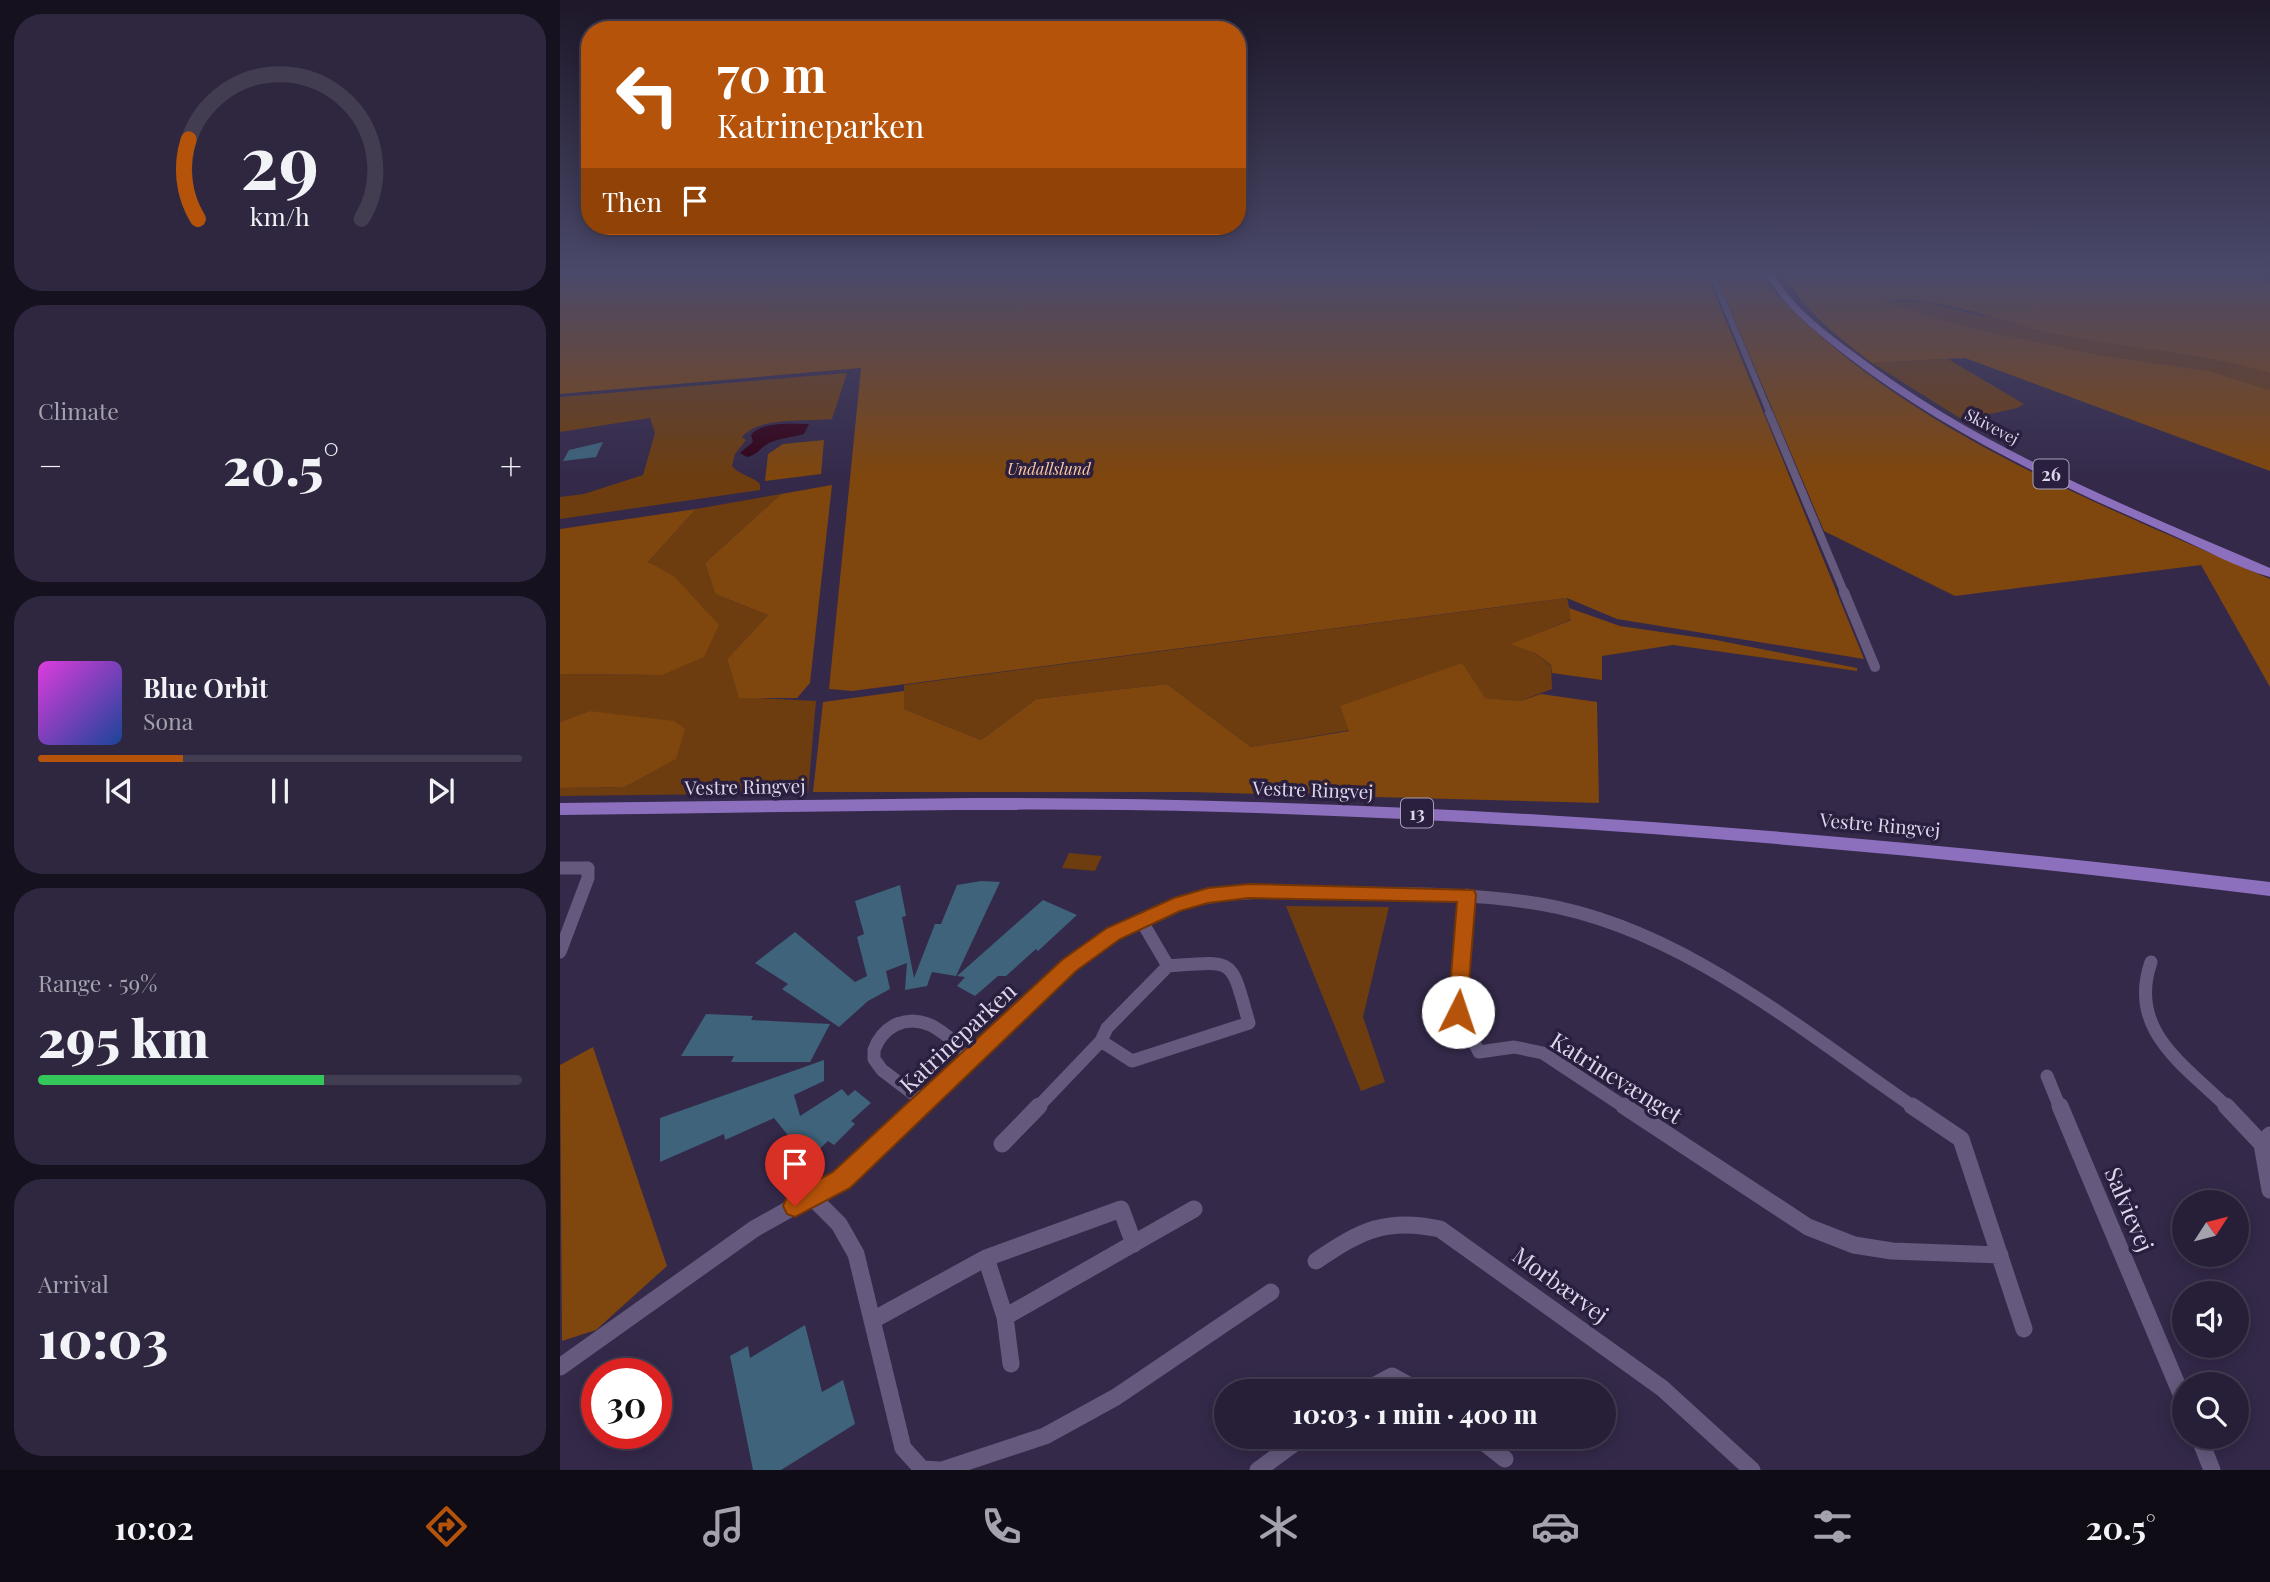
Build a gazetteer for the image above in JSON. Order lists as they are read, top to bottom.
{
  "streets": {
    "main road": [
      "Skivevej",
      "26",
      "Vestre Ringvej",
      "13"
    ],
    "street": [
      "Katrineparken",
      "Katrinevænget",
      "Salvievej",
      "Morbærvej"
    ]
  },
  "crossings": [
    ["Katrineparken", "Katrinevænget"]
  ],
  "parks": ["Undallslund"],
  "north": "top right",
  "page": {
    "turn": ["70 m", "Katrineparken"],
    "then": "Then",
    "tile": [
      "Climate",
      ["Range · 59%", "295 km"],
      ["Arrival", "10:03"]
    ],
    "heat": ["−", "20.5°", "+"],
    "song": ["Blue Orbit", "Sona"],
    "limit": "30",
    "trip": "10:03 · 1 min · 400 m",
    "tabs": ["10:02", "20.5°"],
    "gauge": ["29", "km/h"]
  }
}
